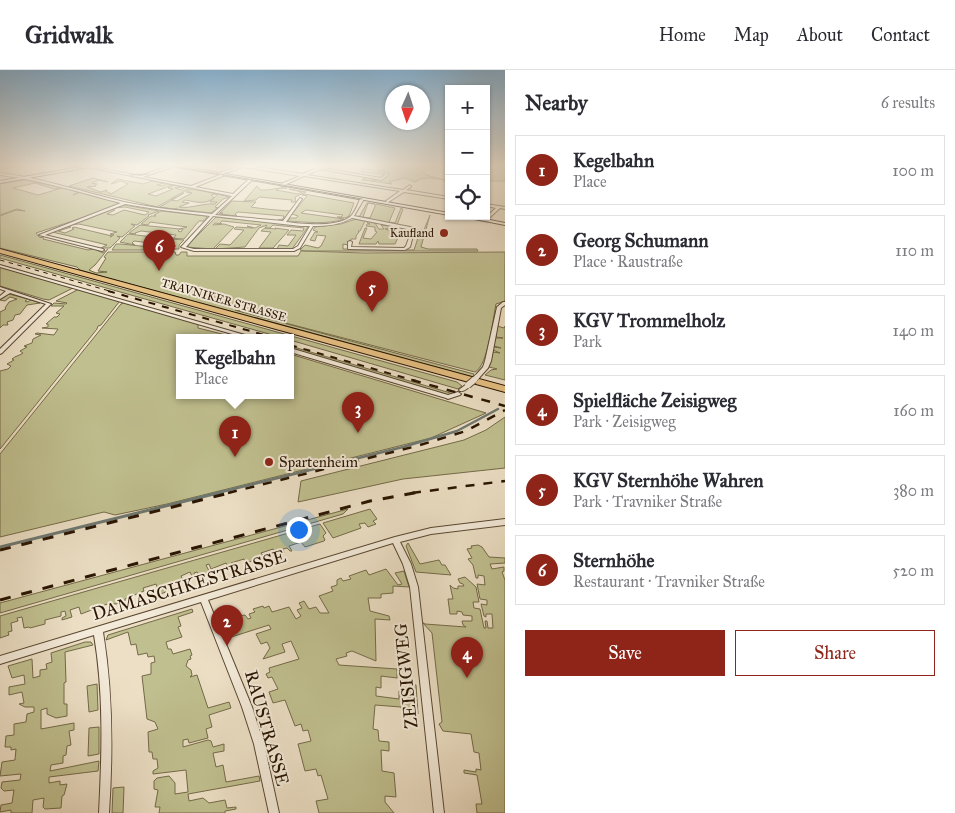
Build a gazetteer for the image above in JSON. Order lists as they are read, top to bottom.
{
  "streets": {
    "main road": ["TRAVNIKER STRASSE"],
    "street": ["DAMASCHKESTRASSE", "ZEISIGWEG", "RAUSTRASSE"]
  },
  "crossings": [
    ["DAMASCHKESTRASSE", "ZEISIGWEG"],
    ["DAMASCHKESTRASSE", "RAUSTRASSE"]
  ],
  "places": ["Kaufland", "Spartenheim"],
  "north": "bottom",
  "page": {
    "header": "Gridwalk",
    "nav": [
      "Home",
      "Map",
      "About",
      "Contact"
    ],
    "heading": ["Nearby", "6 results"],
    "map_buttons": ["+", "−"],
    "list": [
      {
        "mark": "1",
        "name": "Kegelbahn",
        "note": "Place",
        "value": "100 m"
      },
      {
        "mark": "2",
        "name": "Georg Schumann",
        "note": "Place · Raustraße",
        "value": "110 m"
      },
      {
        "mark": "3",
        "name": "KGV Trommelholz",
        "note": "Park",
        "value": "140 m"
      },
      {
        "mark": "4",
        "name": "Spielfläche Zeisigweg",
        "note": "Park · Zeisigweg",
        "value": "160 m"
      },
      {
        "mark": "5",
        "name": "KGV Sternhöhe Wahren",
        "note": "Park · Travniker Straße",
        "value": "380 m"
      },
      {
        "mark": "6",
        "name": "Sternhöhe",
        "note": "Restaurant · Travniker Straße",
        "value": "520 m"
      }
    ],
    "pins": [
      "6",
      "5",
      "3",
      "1",
      "2",
      "4"
    ],
    "popup": ["Kegelbahn", "Place"],
    "buttons": ["Save", "Share"]
  }
}
